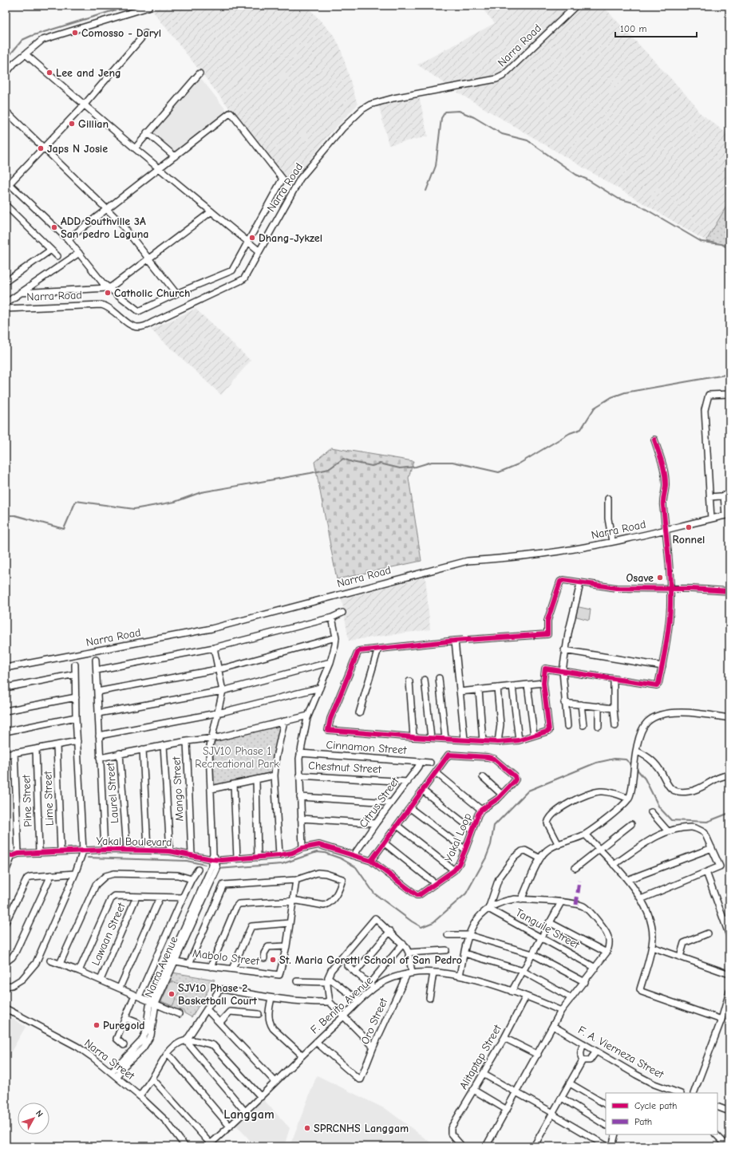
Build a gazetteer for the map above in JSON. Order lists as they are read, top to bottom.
{
  "streets": {
    "street": [
      "Narra Road",
      "Cinnamon Street",
      "Chestnut Street",
      "Mango Street",
      "Laurel Street",
      "Lime Street",
      "Pine Street",
      "Citrus Street",
      "Yakal Loop",
      "Yakal Boulevard",
      "Tanguile Street",
      "Lawaan Street",
      "Mabolo Street",
      "Narra Avenue",
      "F. Benito Avenue",
      "Oro Street",
      "F. A. Vierneza Street",
      "Alitaptap Street",
      "Narra Street"
    ]
  },
  "crossings": [
    ["Cinnamon Street", "Citrus Street"],
    ["Chestnut Street", "Citrus Street"],
    ["Mango Street", "Yakal Boulevard"],
    ["Laurel Street", "Yakal Boulevard"],
    ["Lime Street", "Yakal Boulevard"],
    ["Pine Street", "Yakal Boulevard"],
    ["Citrus Street", "Yakal Boulevard"],
    ["Yakal Loop", "Yakal Boulevard"],
    ["Yakal Boulevard", "Narra Avenue"],
    ["Mabolo Street", "Narra Avenue"],
    ["Narra Avenue", "Narra Street"],
    ["F. Benito Avenue", "Oro Street"],
    ["F. Benito Avenue", "Alitaptap Street"]
  ],
  "districts": ["Langgam"],
  "parks": ["SJV10 Phase 1 Recreational Park"],
  "places": [
    "Comosso - Daryl",
    "Lee and Jeng",
    "Gillian",
    "Japs N Josie",
    "ADD Southville 3A San pedro Laguna",
    "Dhang-Jykzel",
    "Catholic Church",
    "Ronnel",
    "Osave",
    "St. Maria Goretti School of San Pedro",
    "SJV10 Phase 2 Basketball Court",
    "Puregold",
    "SPRCNHS Langgam"
  ],
  "legend": ["Cycle path", "Path"],
  "scale_bar": "100 m",
  "north": "top right"
}
